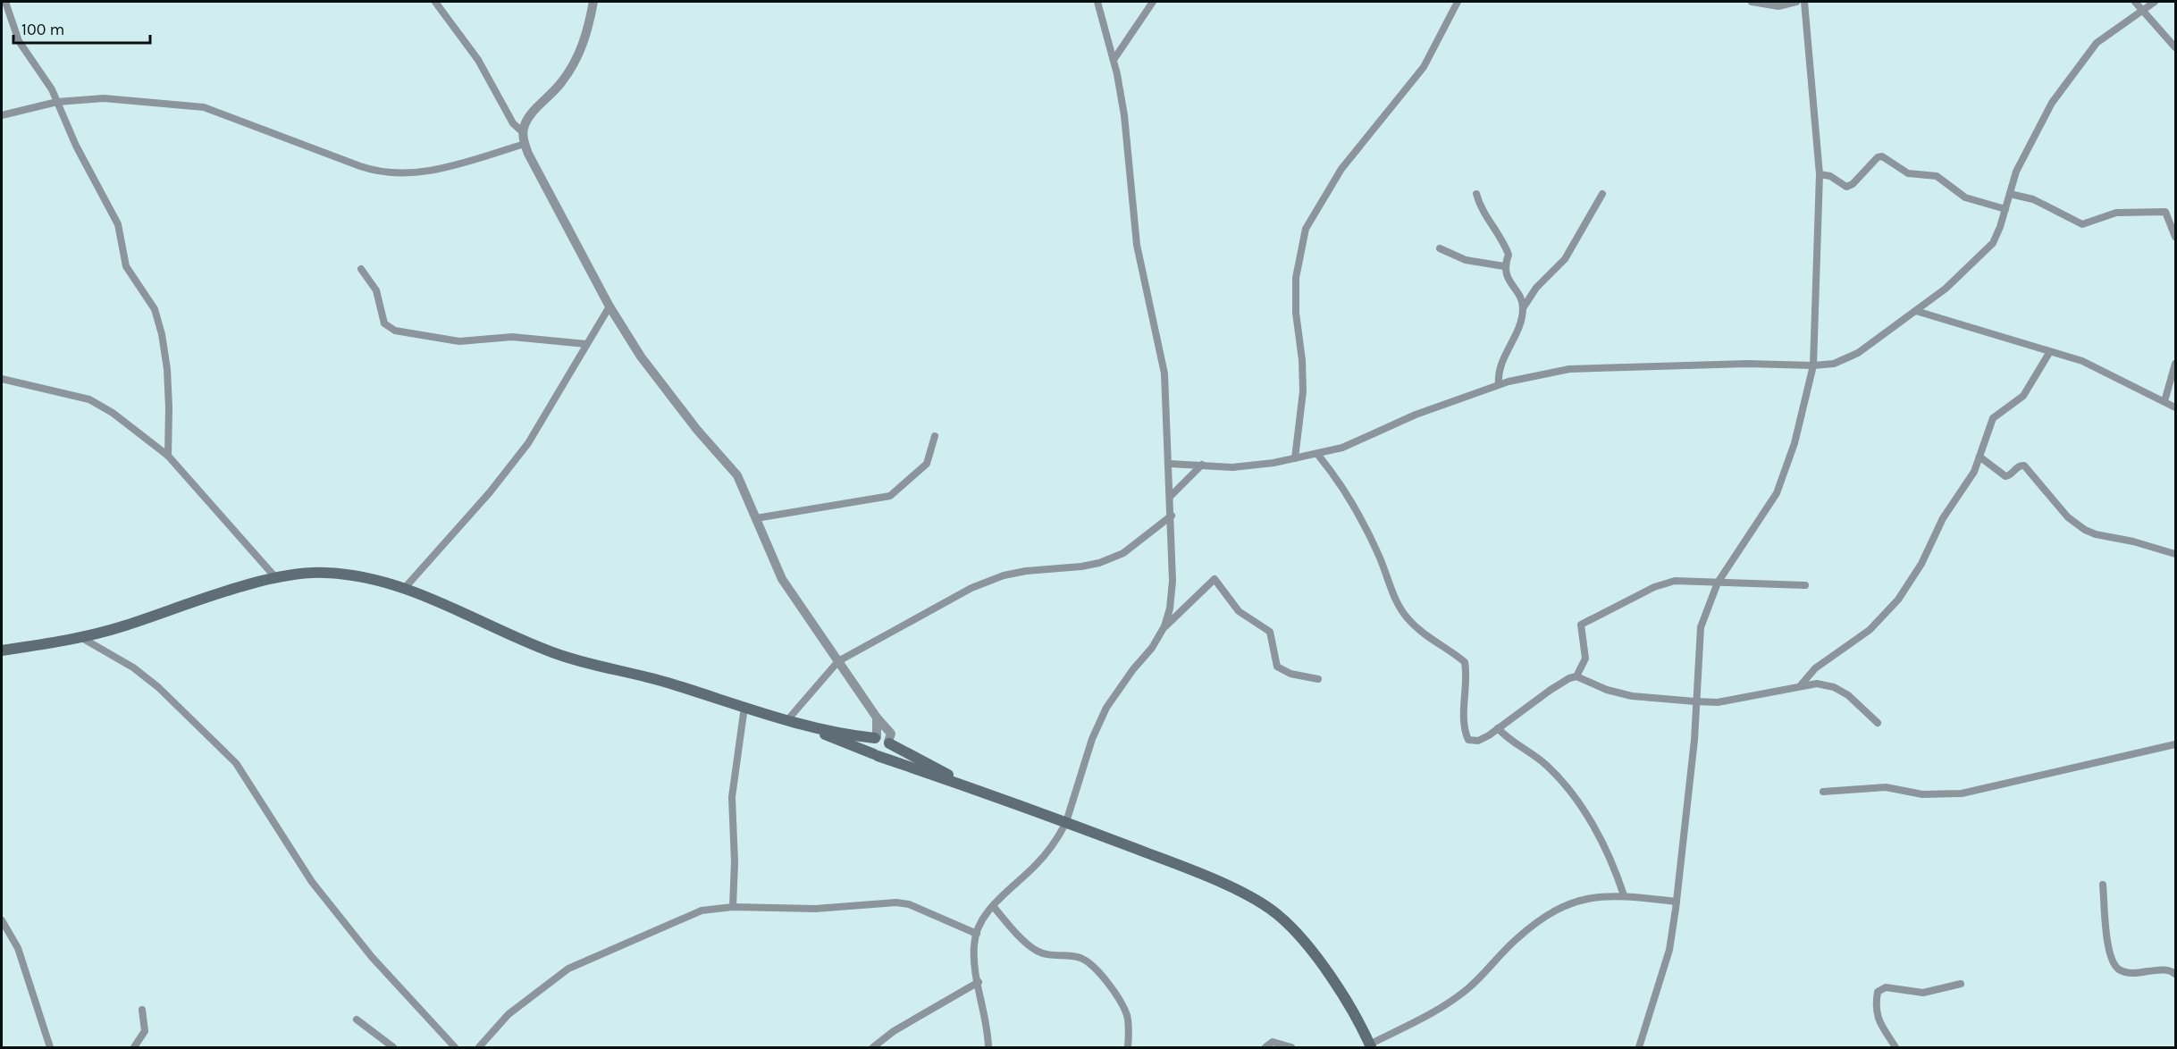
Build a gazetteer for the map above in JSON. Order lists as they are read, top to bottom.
{
  "scale_bar": "100 m"
}
